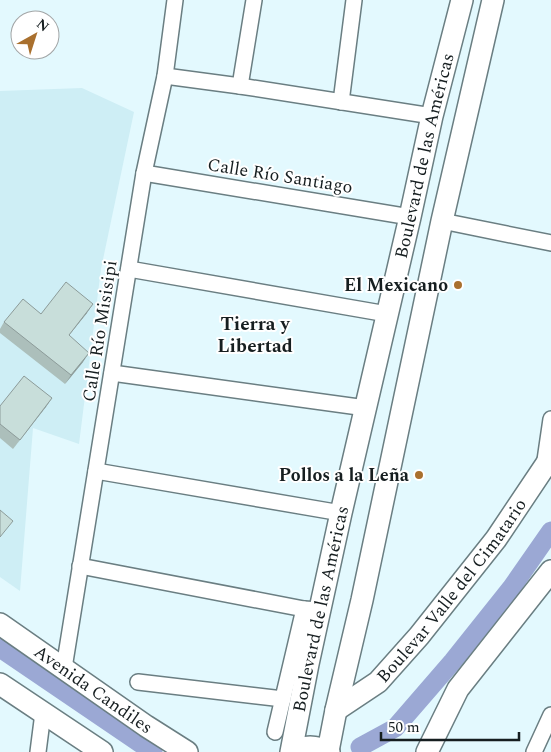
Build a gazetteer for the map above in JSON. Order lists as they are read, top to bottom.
{
  "streets": {
    "main road": ["Boulevard de las Américas", "Boulevar Valle del Cimatario", "Avenida Candiles"],
    "street": ["Calle Río Santiago", "Calle Río Misisipi"]
  },
  "crossings": [
    ["Boulevard de las Américas", "Calle Río Santiago"],
    ["Boulevard de las Américas", "Boulevar Valle del Cimatario"],
    ["Calle Río Santiago", "Calle Río Misisipi"],
    ["Calle Río Misisipi", "Avenida Candiles"]
  ],
  "districts": ["Tierra y Libertad"],
  "places": ["El Mexicano", "Pollos a la Leña"],
  "scale_bar": "50 m",
  "north": "top right"
}
